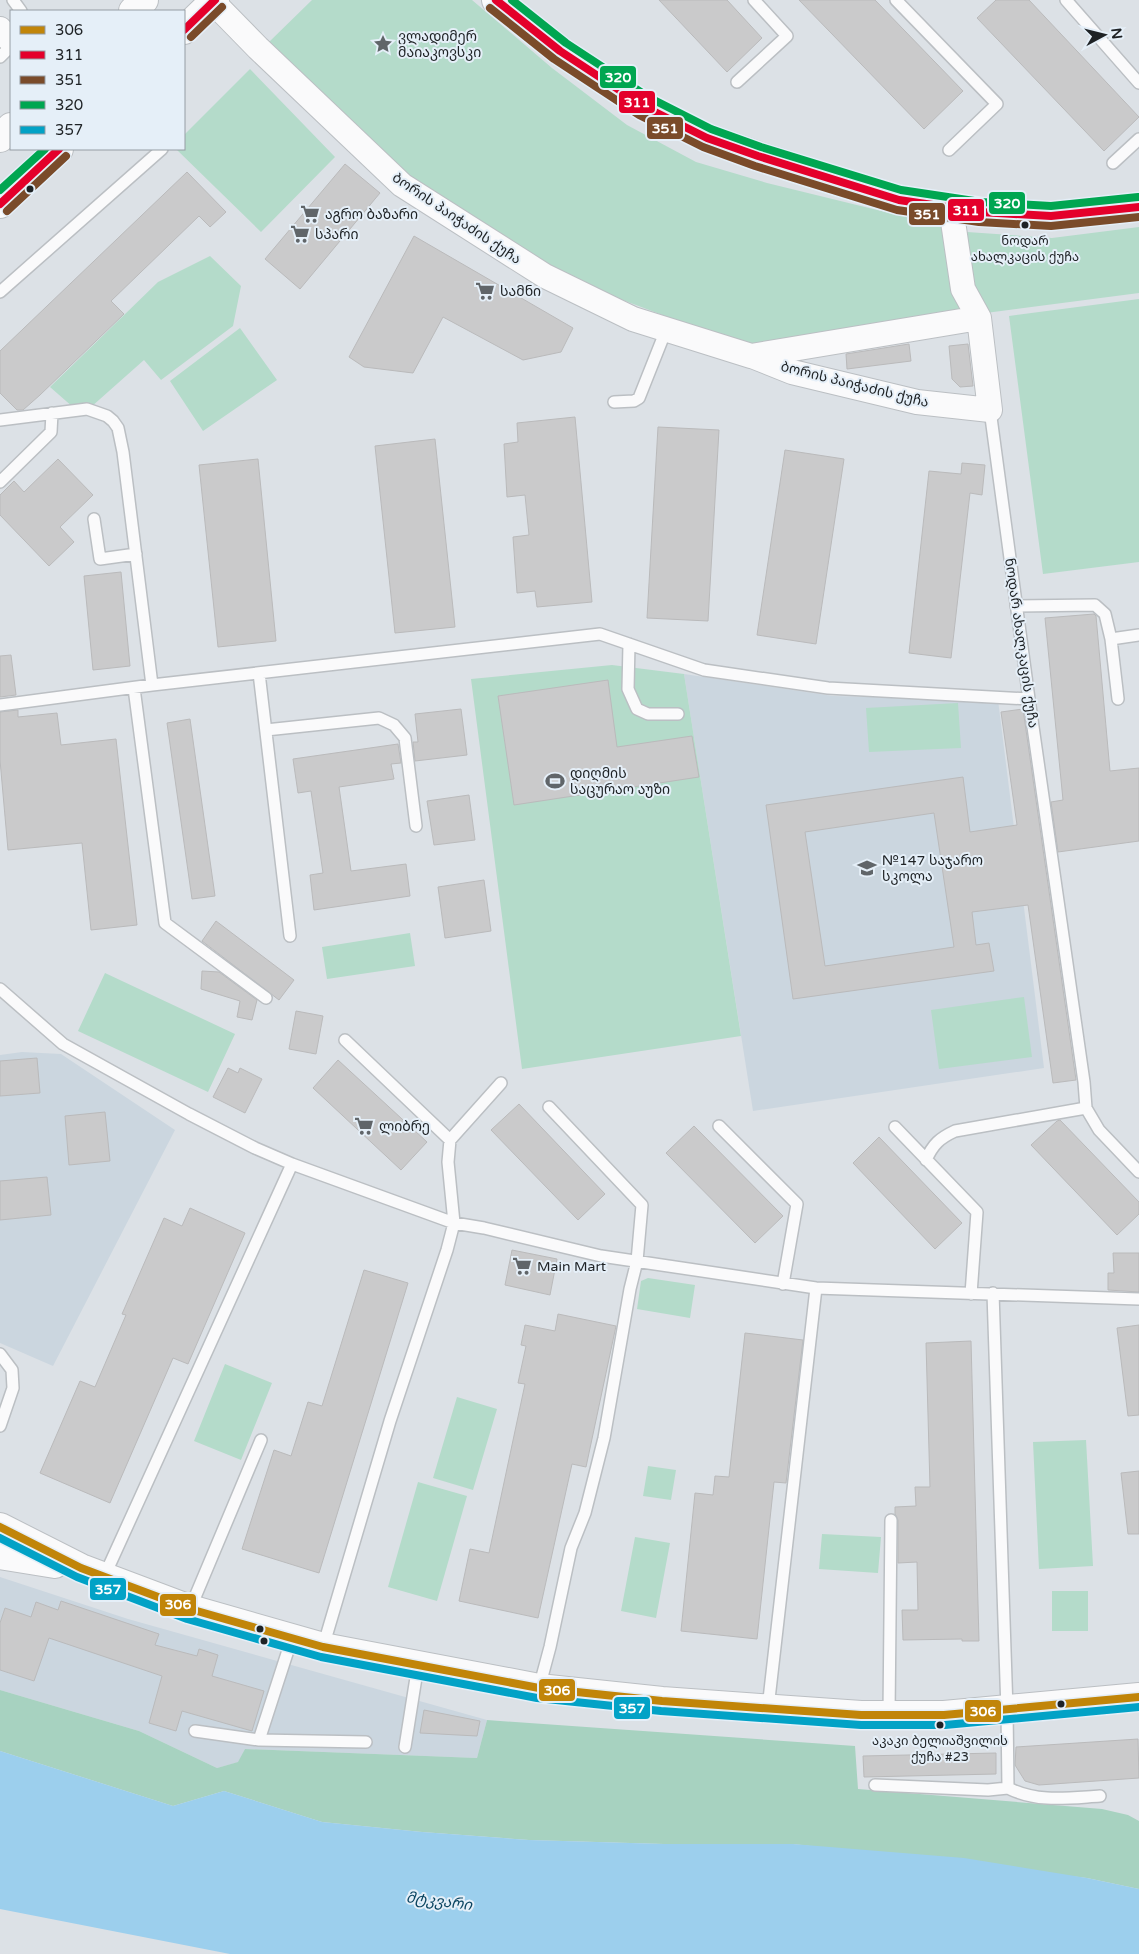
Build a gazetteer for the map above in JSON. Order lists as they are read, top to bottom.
{
  "streets": {
    "street": ["ბორის პაიჭაძის ქუჩა", "ნოდარ ახალკაცის ქუჩა"]
  },
  "crossings": [
    ["ბორის პაიჭაძის ქუჩა", "ნოდარ ახალკაცის ქუჩა"]
  ],
  "water": ["მტკვარი"],
  "places": {
    "place": ["ვლადიმერ მაიაკოვსკი"],
    "supermarket": [
      "აგრო ბაზარი",
      "სპარი",
      "სამნი",
      "ლიბრე",
      "Main Mart"
    ],
    "other": ["ნოდარ ახალკაცის ქუჩა", "აკაკი ბელიაშვილის ქუჩა #23"],
    "sports": ["დიღმის საცურაო აუზი"],
    "school or university": ["№147 საჯარო სკოლა"]
  },
  "lines": [
    "transit line 311",
    "transit line 320",
    "transit line 351",
    "transit line 306",
    "transit line 357"
  ],
  "legend": [
    "306",
    "311",
    "351",
    "320",
    "357"
  ],
  "north": "right"
}
